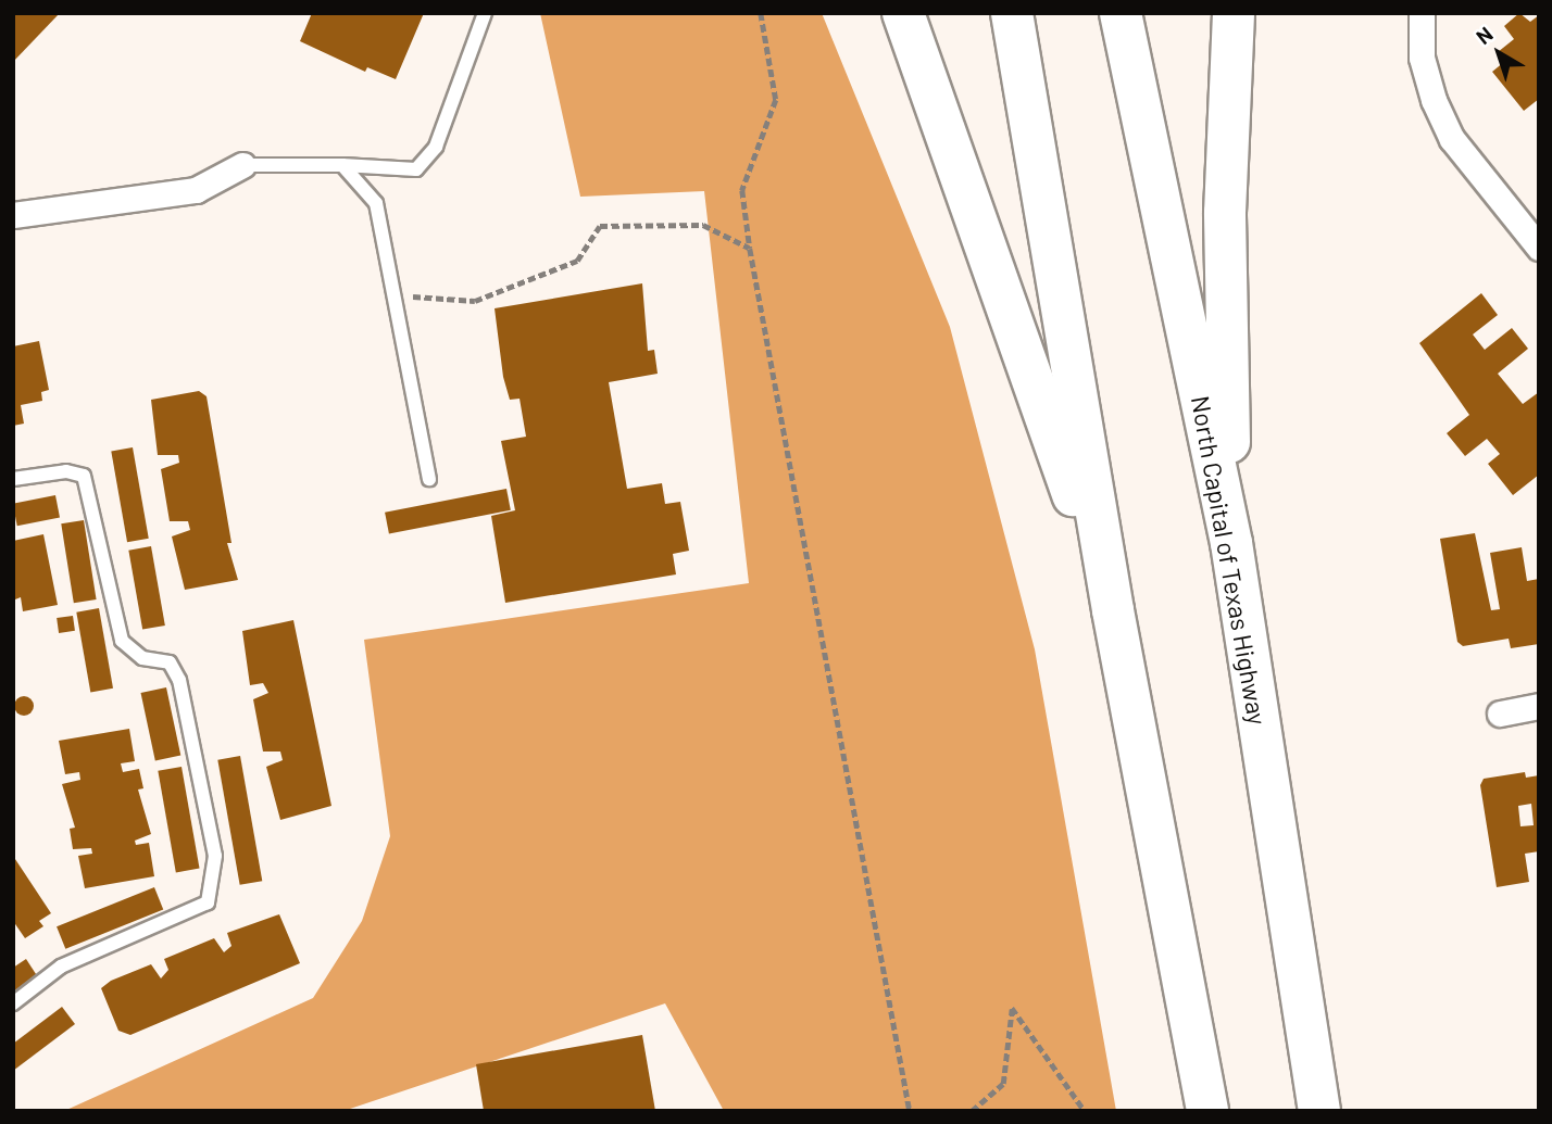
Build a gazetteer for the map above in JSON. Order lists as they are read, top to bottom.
{
  "streets": {
    "highway": ["North Capital of Texas Highway"]
  },
  "north": "top left"
}
